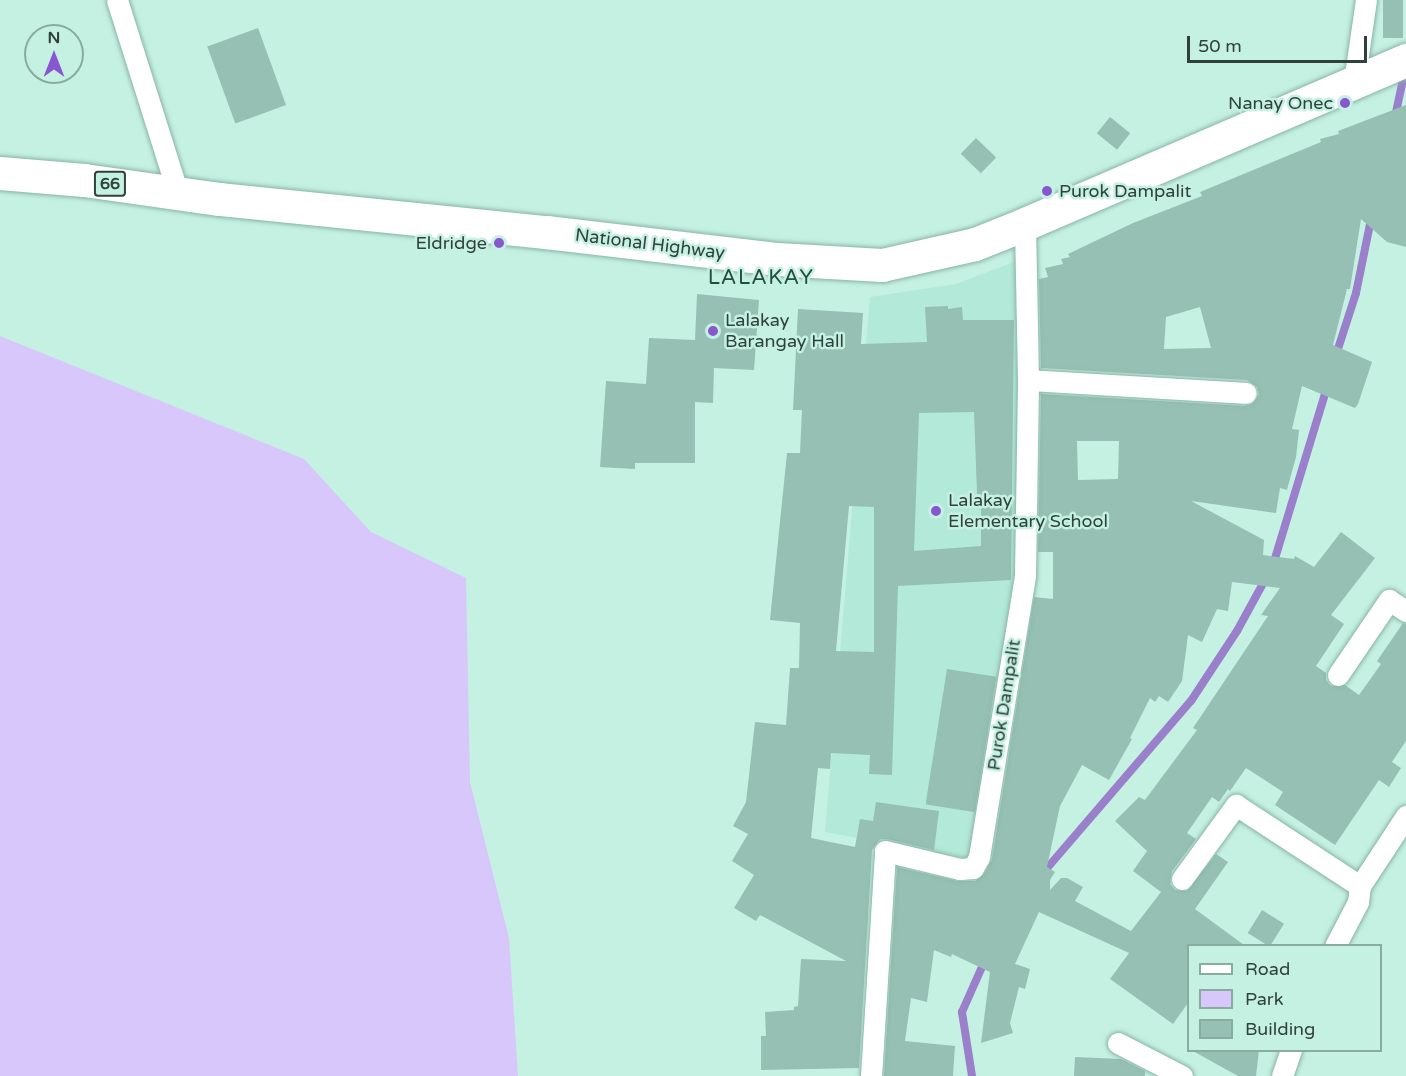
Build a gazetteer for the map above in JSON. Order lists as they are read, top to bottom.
{
  "streets": {
    "main road": ["66", "National Highway"],
    "street": ["Purok Dampalit"]
  },
  "crossings": [
    ["National Highway", "Purok Dampalit"]
  ],
  "districts": ["LALAKAY"],
  "places": [
    "Nanay Onec",
    "Purok Dampalit",
    "Eldridge",
    "Lalakay Barangay Hall",
    "Lalakay Elementary School"
  ],
  "legend": ["Road", "Park", "Building"],
  "scale_bar": "50 m",
  "north": "top"
}
